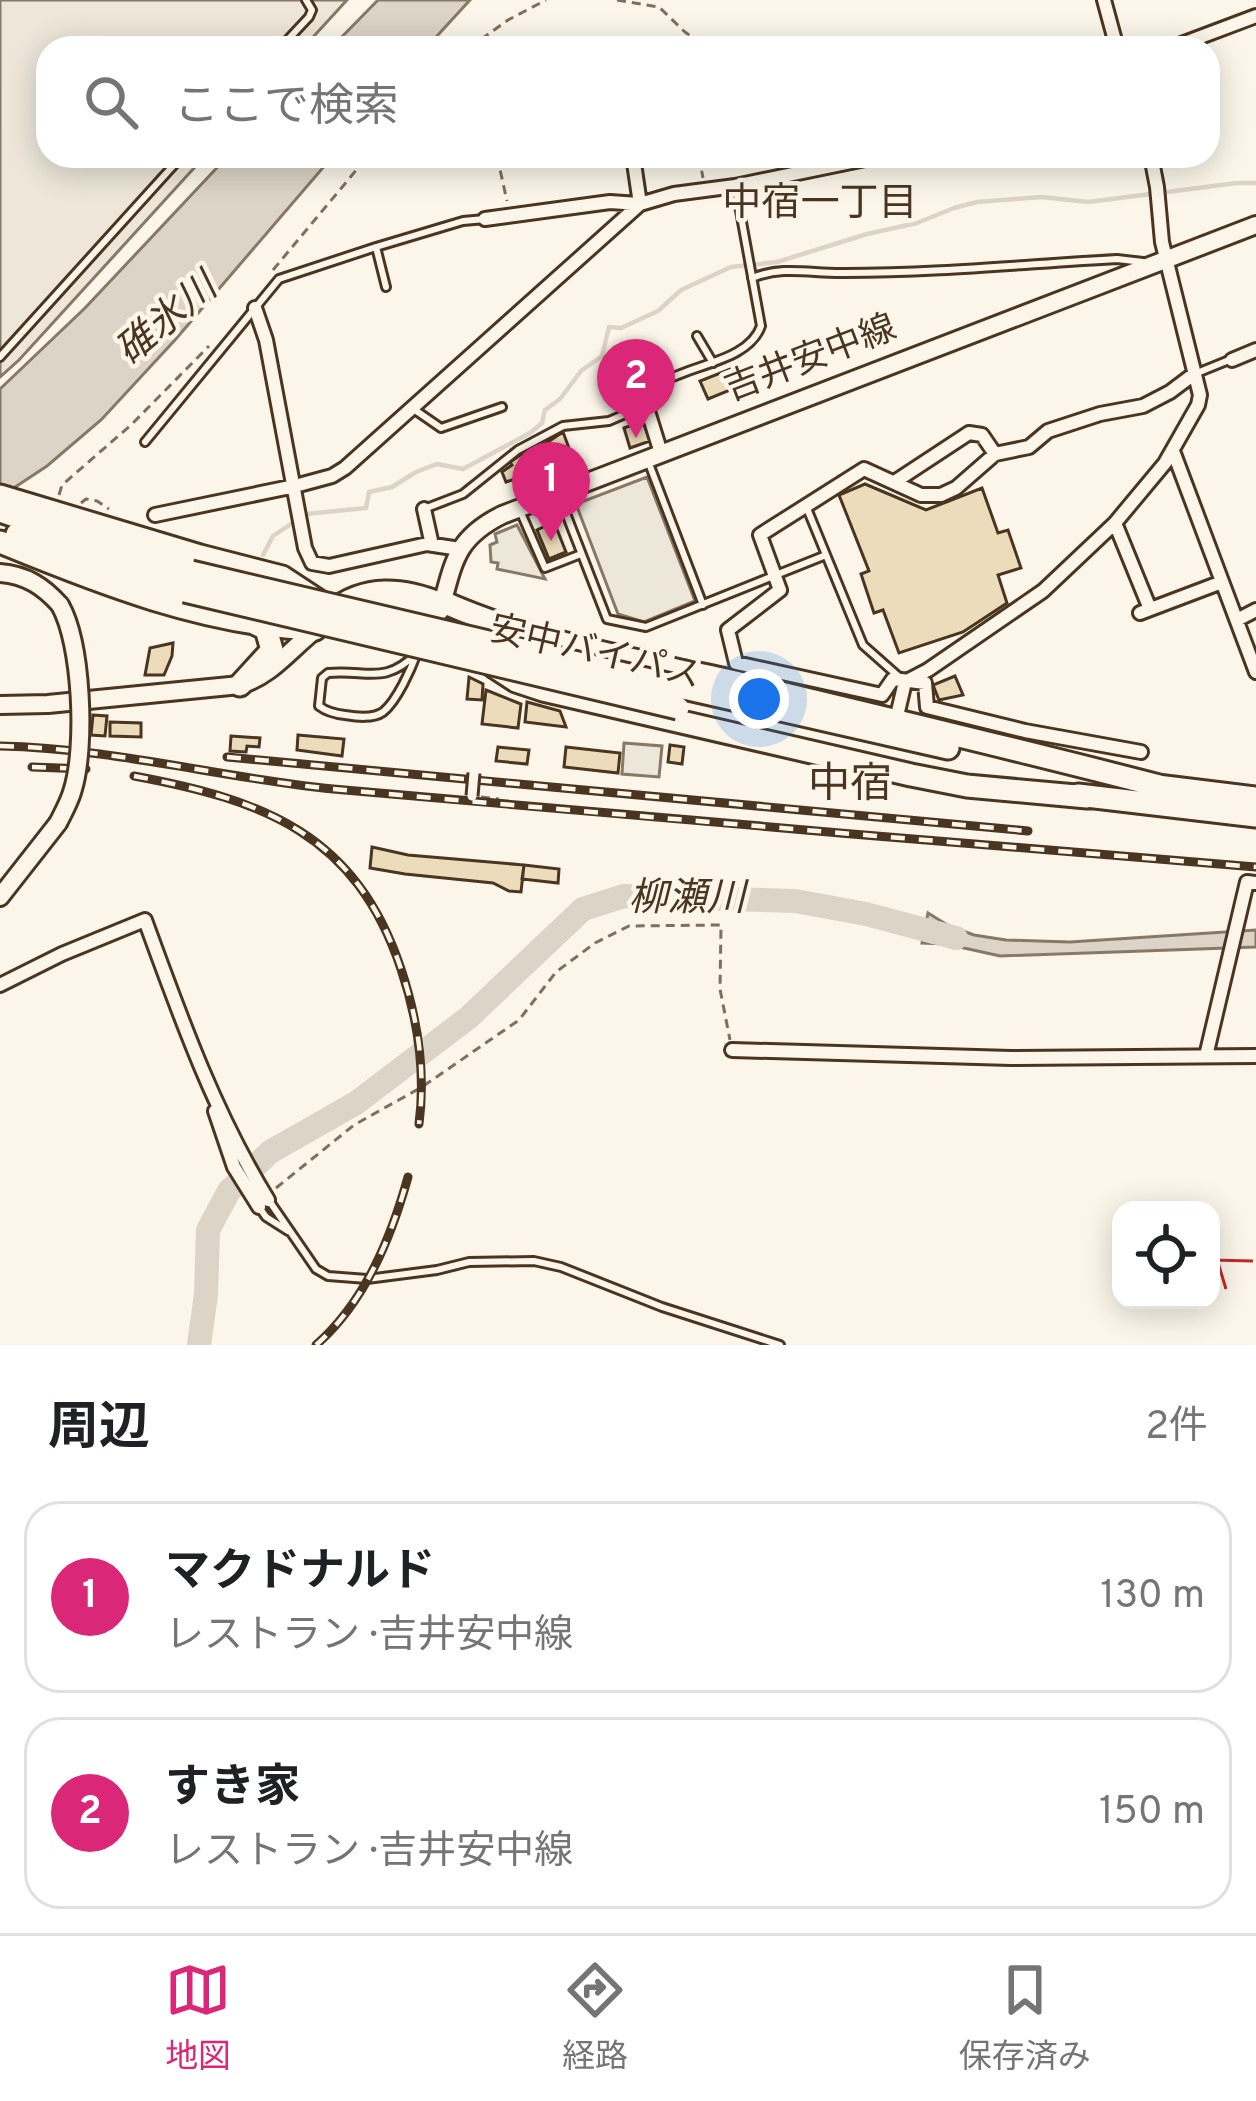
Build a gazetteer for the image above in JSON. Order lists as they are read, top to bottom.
{
  "streets": {
    "highway": ["安中バイパス"],
    "main road": ["吉井安中線"]
  },
  "districts": ["中宿一丁目", "中宿"],
  "water": ["碓氷川", "柳瀬川"],
  "page": {
    "search": "ここで検索",
    "pins": ["2", "1"],
    "heading": ["周辺", "2件"],
    "list": [
      {
        "mark": "1",
        "name": "マクドナルド",
        "note": "レストラン · 吉井安中線",
        "value": "130 m"
      },
      {
        "mark": "2",
        "name": "すき家",
        "note": "レストラン · 吉井安中線",
        "value": "150 m"
      }
    ],
    "nav": ["地図", "経路", "保存済み"]
  }
}
